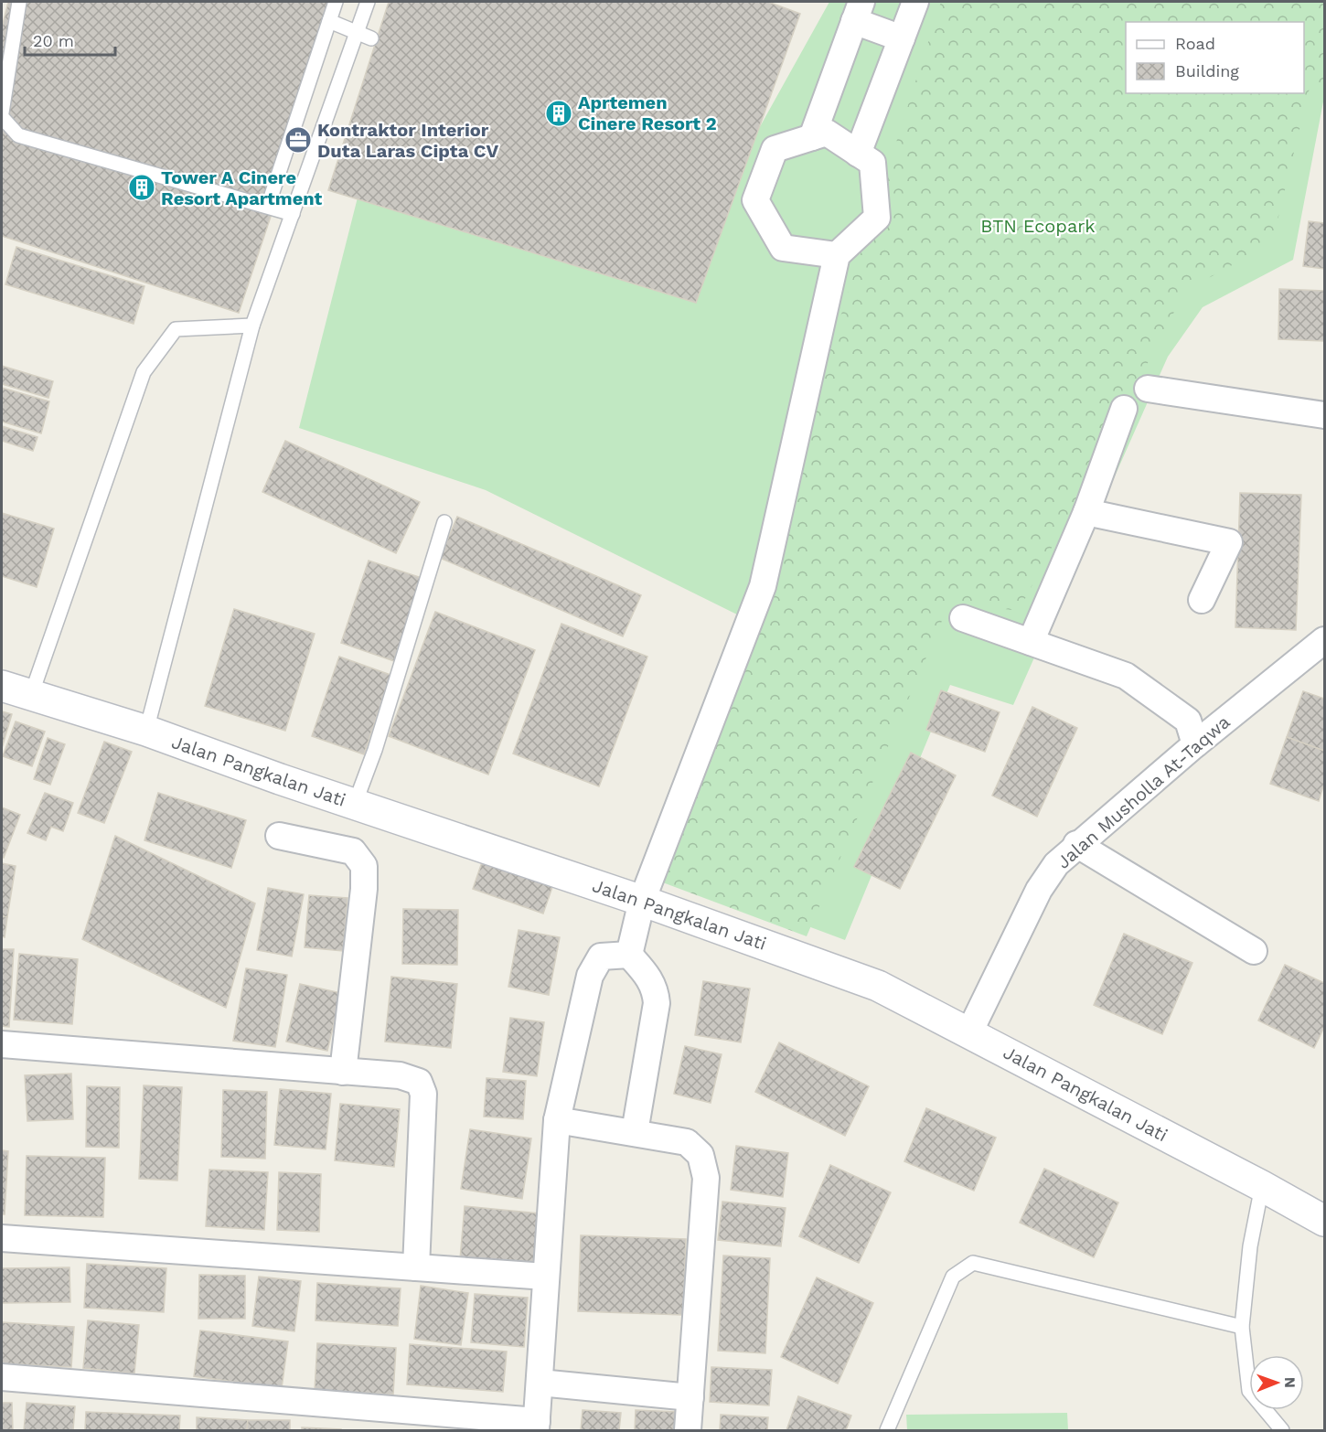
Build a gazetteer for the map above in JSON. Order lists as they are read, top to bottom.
{
  "streets": {
    "main road": ["Jalan Pangkalan Jati"],
    "street": ["Jalan Musholla At-Taqwa"]
  },
  "crossings": [
    ["Jalan Pangkalan Jati", "Jalan Musholla At-Taqwa"]
  ],
  "parks": ["BTN Ecopark"],
  "places": {
    "building": ["Aprtemen Cinere Resort 2", "Tower A Cinere Resort Apartment"],
    "office": ["Kontraktor Interior Duta Laras Cipta CV"]
  },
  "legend": ["Road", "Building"],
  "scale_bar": "20 m",
  "north": "right"
}
